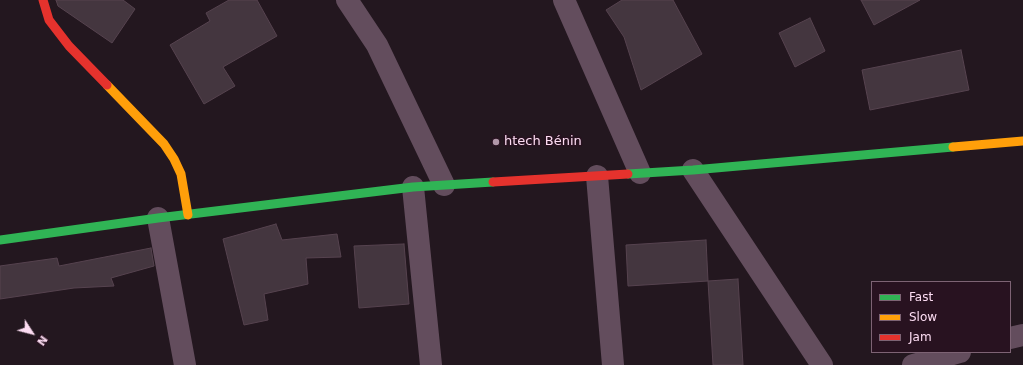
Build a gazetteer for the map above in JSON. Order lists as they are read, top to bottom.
{
  "places": ["htech Bénin"],
  "legend": ["Fast", "Slow", "Jam"],
  "north": "bottom right"
}
